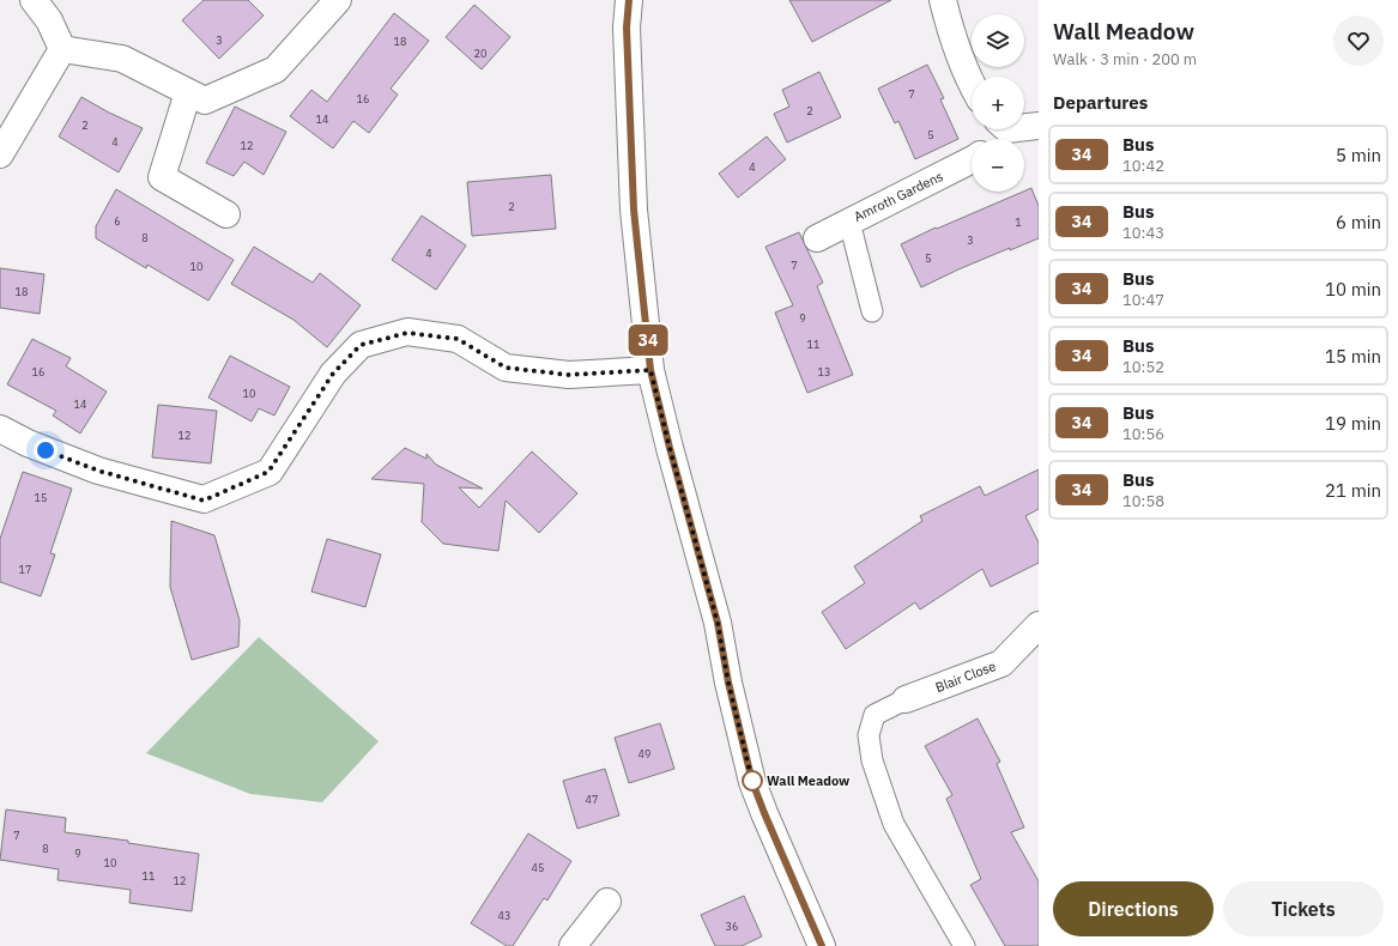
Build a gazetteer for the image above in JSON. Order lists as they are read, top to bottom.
{
  "streets": {
    "street": ["Amroth Gardens", "Blair Close"]
  },
  "places": ["Wall Meadow"],
  "lines": ["bus line 34"],
  "house_numbers": [
    "3",
    "18",
    "20",
    "7",
    "16",
    "2",
    "14",
    "2",
    "5",
    "4",
    "12",
    "4",
    "2",
    "6",
    "1",
    "8",
    "3",
    "4",
    "5",
    "7",
    "10",
    "18",
    "9",
    "11",
    "16",
    "13",
    "10",
    "14",
    "12",
    "15",
    "17",
    "49",
    "47",
    "7",
    "8",
    "9",
    "10",
    "45",
    "11",
    "12",
    "43",
    "36"
  ],
  "page": {
    "on_map": "34",
    "heading": [
      ["Wall Meadow", "Walk · 3 min · 200 m"],
      "Departures"
    ],
    "map_buttons": ["+", "−"],
    "list": [
      {
        "mark": "34",
        "name": "Bus",
        "note": "10:42",
        "value": "5 min"
      },
      {
        "mark": "34",
        "name": "Bus",
        "note": "10:43",
        "value": "6 min"
      },
      {
        "mark": "34",
        "name": "Bus",
        "note": "10:47",
        "value": "10 min"
      },
      {
        "mark": "34",
        "name": "Bus",
        "note": "10:52",
        "value": "15 min"
      },
      {
        "mark": "34",
        "name": "Bus",
        "note": "10:56",
        "value": "19 min"
      },
      {
        "mark": "34",
        "name": "Bus",
        "note": "10:58",
        "value": "21 min"
      }
    ],
    "buttons": ["Directions", "Tickets"]
  }
}
